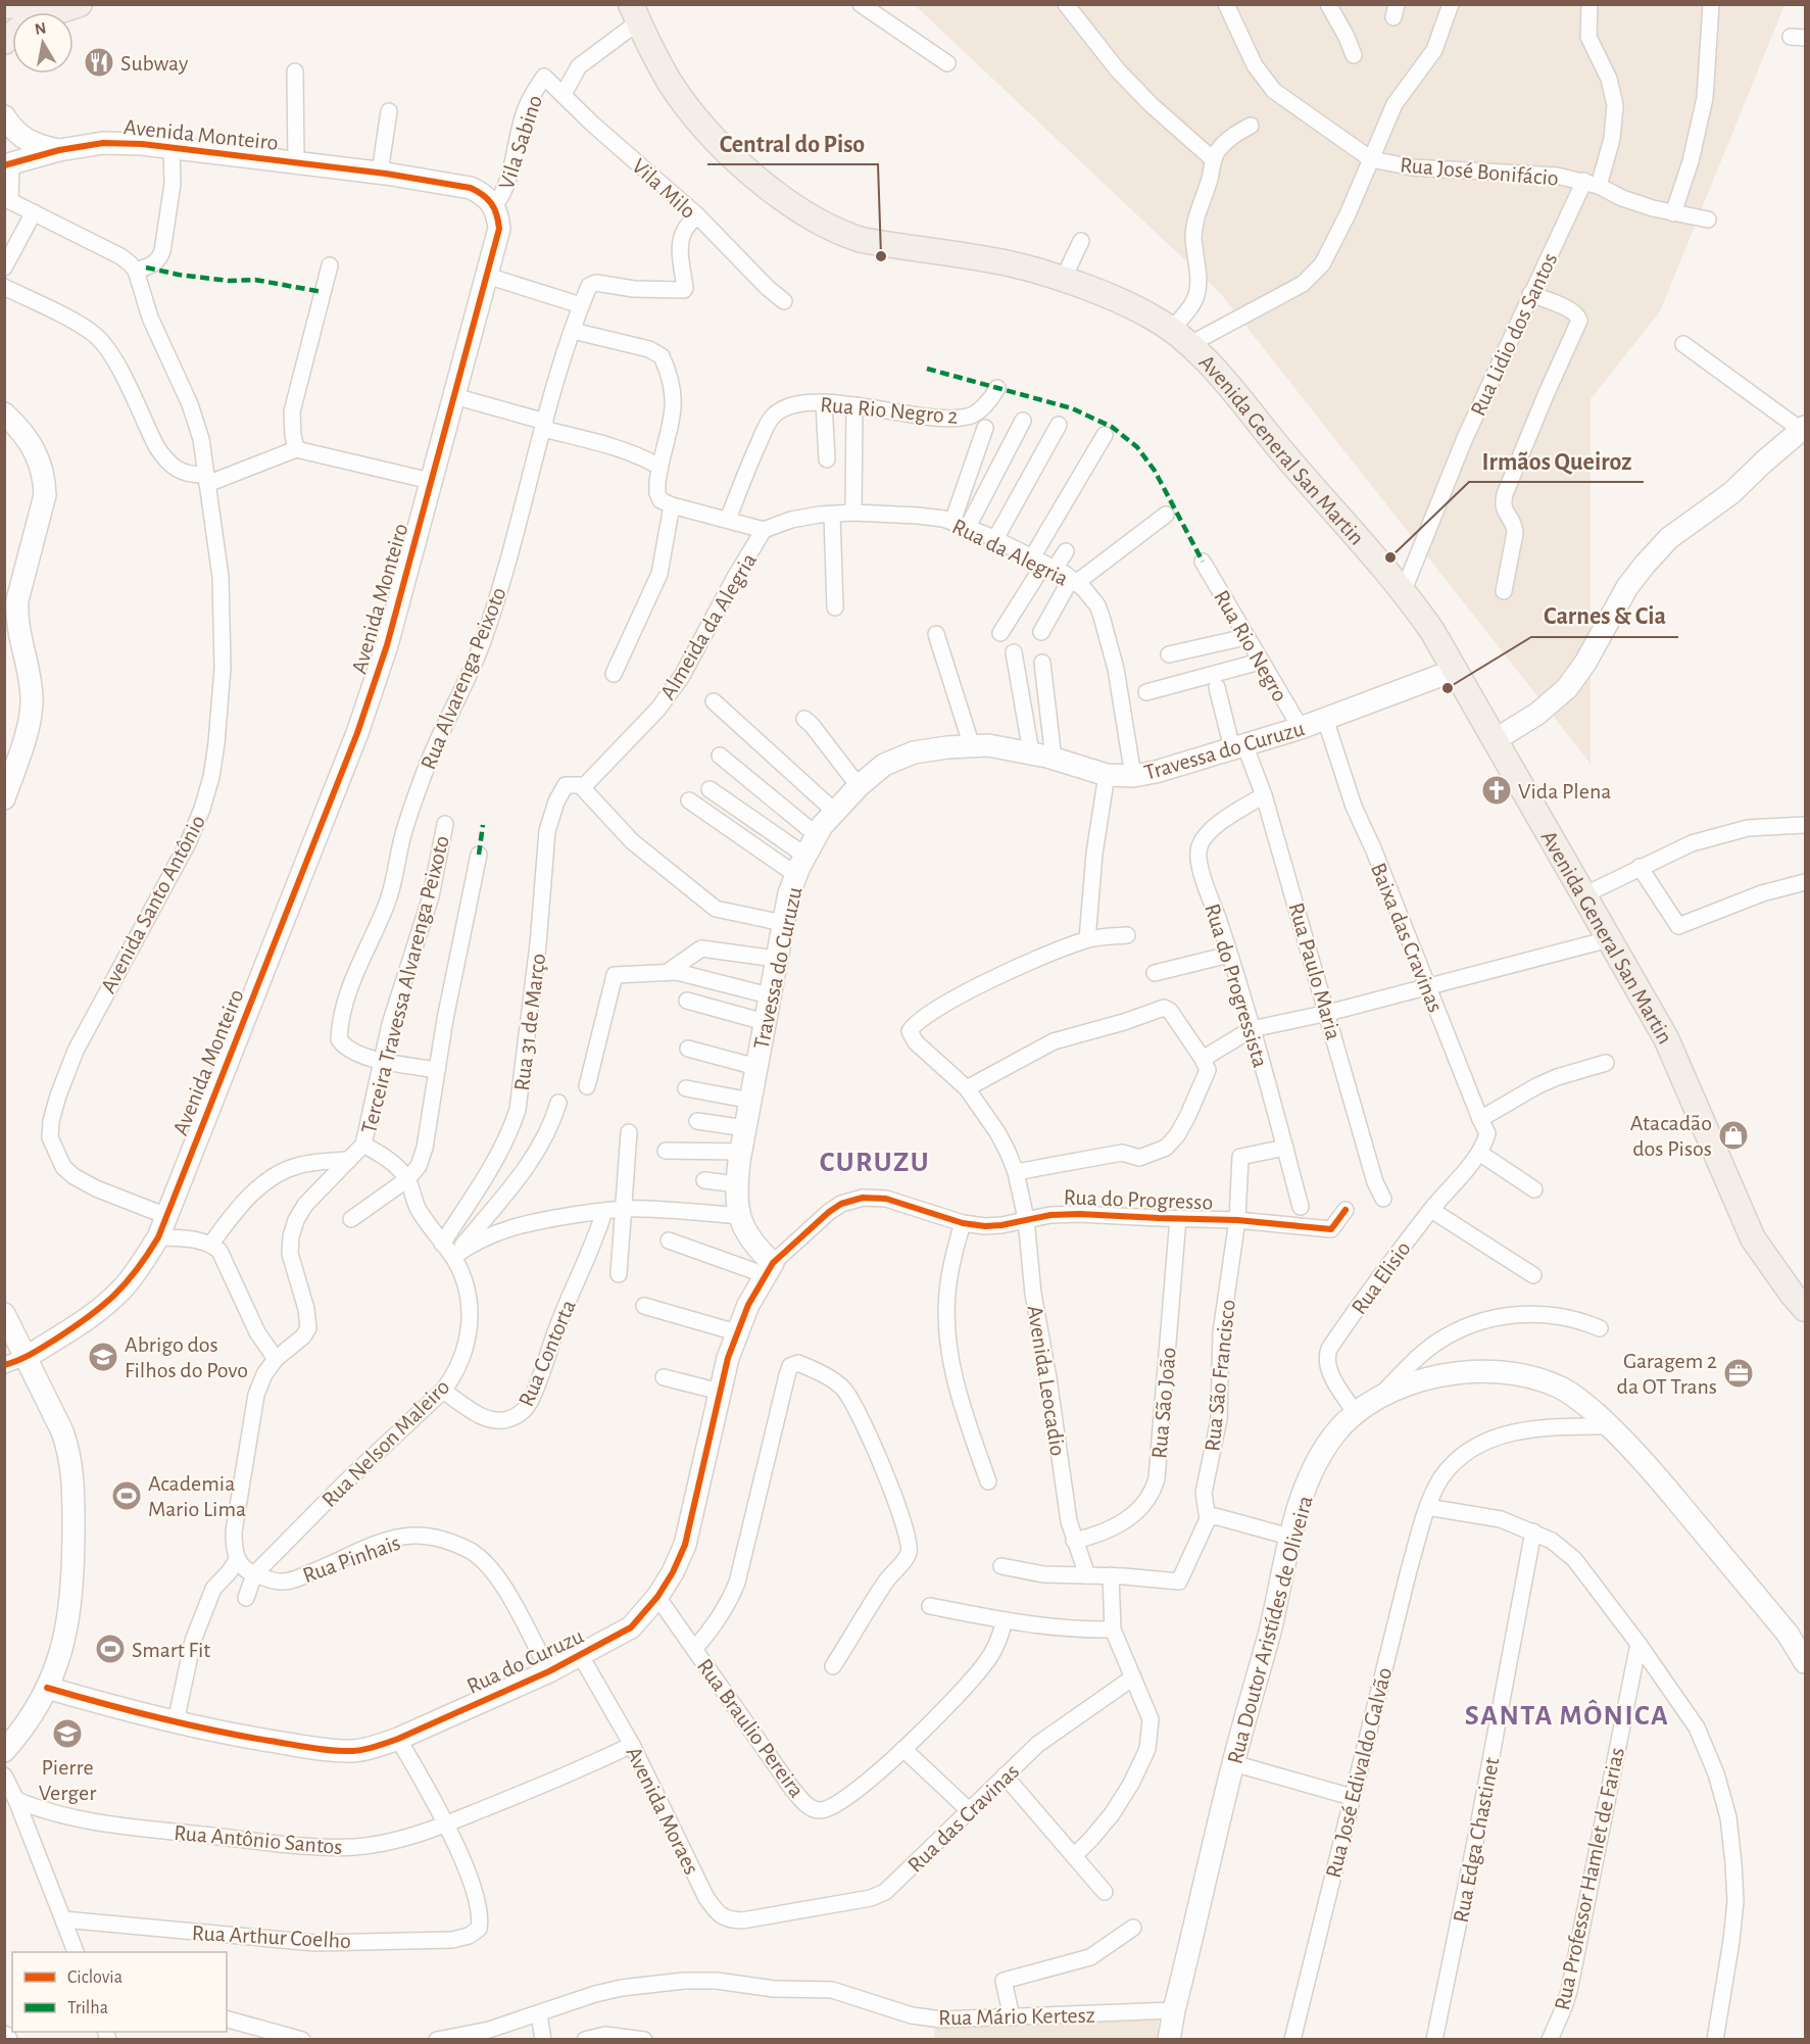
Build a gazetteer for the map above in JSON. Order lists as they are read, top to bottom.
{
  "streets": {
    "main road": ["Avenida General San Martin"],
    "street": [
      "Avenida Monteiro",
      "Vila Sabino",
      "Rua José Bonifácio",
      "Vila Milo",
      "Rua Lidio dos Santos",
      "Rua Rio Negro 2",
      "Rua da Alegria",
      "Almeida da Alegria",
      "Rua Rio Negro",
      "Rua Alvarenga Peixoto",
      "Travessa do Curuzu",
      "Avenida Santo Antônio",
      "Baixa das Cravinas",
      "Rua Paulo Maria",
      "Terceira Travessa Alvarenga Peixoto",
      "Rua do Progressista",
      "Rua 31 de Março",
      "Rua do Progresso",
      "Rua Elisio",
      "Rua Contorta",
      "Rua São Francisco",
      "Avenida Leocadio",
      "Rua São João",
      "Rua Nelson Maleiro",
      "Rua Pinhais",
      "Rua Doutor Aristídes de Oliveira",
      "Rua do Curuzu",
      "Rua Braulio Pereira",
      "Rua José Edivaldo Galvão",
      "Avenida Moraes",
      "Rua das Cravinas",
      "Rua Antônio Santos",
      "Rua Edga Chastinet",
      "Rua Professor Hamlet de Farias",
      "Rua Arthur Coelho",
      "Rua Mário Kertesz"
    ]
  },
  "crossings": [
    ["Avenida Monteiro", "Vila Sabino"],
    ["Avenida Monteiro", "Avenida Santo Antônio"],
    ["Vila Sabino", "Vila Milo"],
    ["Vila Sabino", "Avenida General San Martin"],
    ["Rua José Bonifácio", "Rua Lidio dos Santos"],
    ["Vila Milo", "Rua Alvarenga Peixoto"],
    ["Rua Lidio dos Santos", "Avenida General San Martin"],
    ["Rua da Alegria", "Almeida da Alegria"],
    ["Rua da Alegria", "Travessa do Curuzu"],
    ["Almeida da Alegria", "Rua 31 de Março"],
    ["Rua Rio Negro", "Travessa do Curuzu"],
    ["Rua Alvarenga Peixoto", "Terceira Travessa Alvarenga Peixoto"],
    ["Travessa do Curuzu", "Baixa das Cravinas"],
    ["Travessa do Curuzu", "Rua Paulo Maria"],
    ["Baixa das Cravinas", "Rua Elisio"],
    ["Rua Paulo Maria", "Rua do Progressista"],
    ["Terceira Travessa Alvarenga Peixoto", "Rua Nelson Maleiro"],
    ["Rua do Progressista", "Rua São Francisco"],
    ["Rua 31 de Março", "Rua Nelson Maleiro"],
    ["Rua do Progresso", "Rua São Francisco"],
    ["Rua do Progresso", "Avenida Leocadio"],
    ["Rua do Progresso", "Rua São João"],
    ["Rua do Progresso", "Rua do Curuzu"],
    ["Rua Elisio", "Rua Doutor Aristídes de Oliveira"],
    ["Rua Contorta", "Rua Nelson Maleiro"],
    ["Avenida Leocadio", "Rua São João"],
    ["Rua Nelson Maleiro", "Rua Pinhais"],
    ["Rua Pinhais", "Rua do Curuzu"],
    ["Rua Doutor Aristídes de Oliveira", "Rua José Edivaldo Galvão"],
    ["Rua Doutor Aristídes de Oliveira", "Rua Mário Kertesz"],
    ["Rua do Curuzu", "Rua Braulio Pereira"],
    ["Rua do Curuzu", "Avenida Moraes"],
    ["Avenida Moraes", "Rua das Cravinas"],
    ["Avenida Moraes", "Rua Antônio Santos"],
    ["Rua Antônio Santos", "Rua Arthur Coelho"]
  ],
  "districts": ["CURUZU", "SANTA MÔNICA"],
  "places": {
    "restaurant": ["Subway"],
    "other": ["Central do Piso", "Irmãos Queiroz", "Carnes & Cia"],
    "church": ["Vida Plena"],
    "shop": ["Atacadão dos Pisos"],
    "school or university": ["Abrigo dos Filhos do Povo", "Pierre Verger"],
    "office": ["Garagem 2 da OT Trans"],
    "sports": ["Academia Mario Lima", "Smart Fit"]
  },
  "legend": ["Ciclovia", "Trilha"],
  "north": "top"
}
